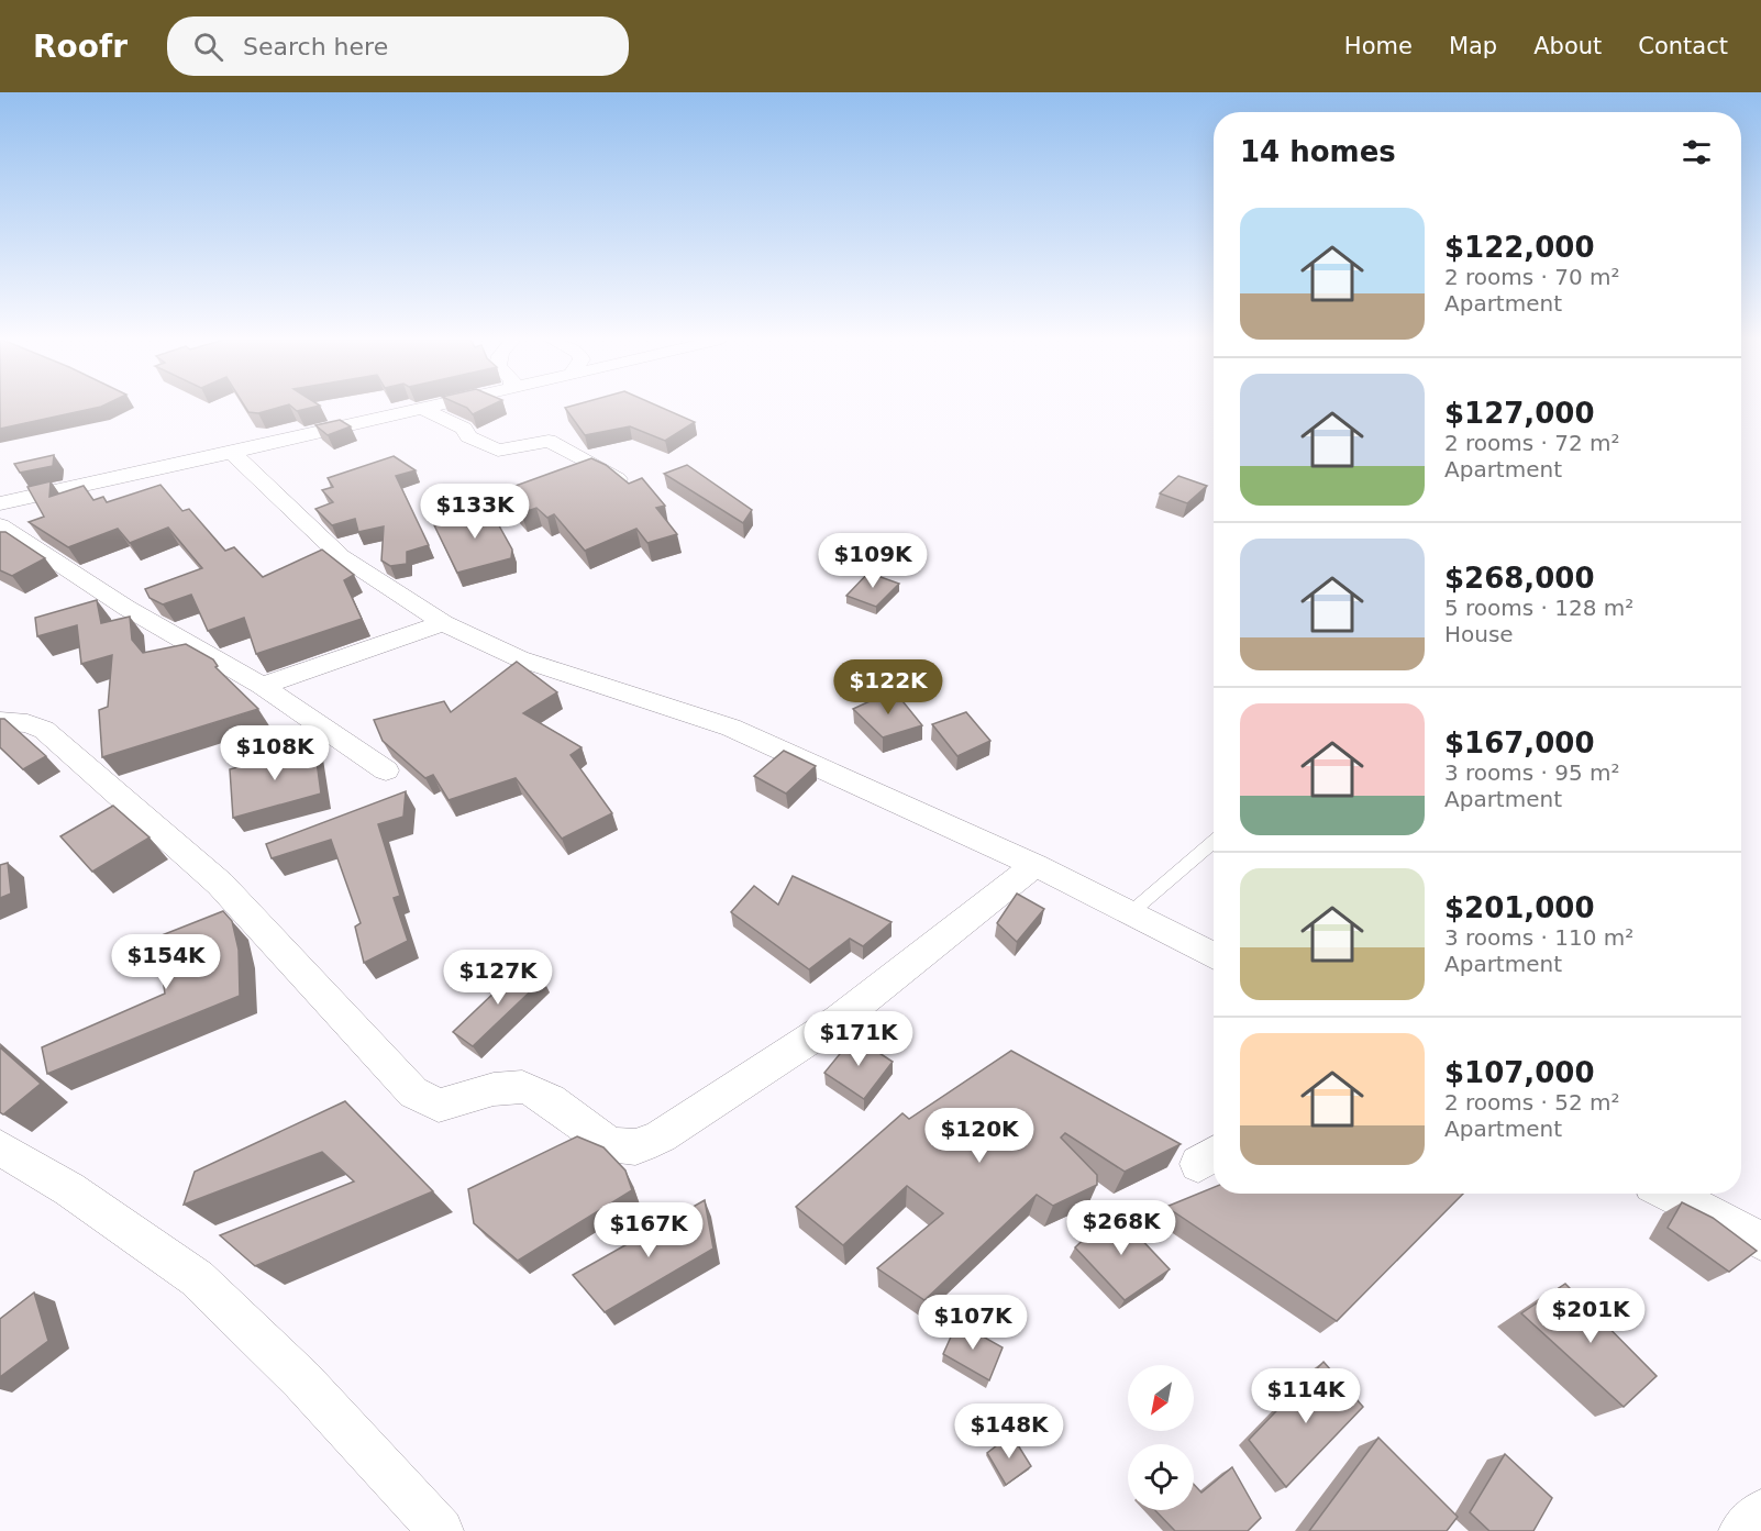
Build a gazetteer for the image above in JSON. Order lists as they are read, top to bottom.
{
  "north": "bottom left",
  "page": {
    "header": "Roofr",
    "search": "Search here",
    "nav": [
      "Home",
      "Map",
      "About",
      "Contact"
    ],
    "heading": "14 homes",
    "list": [
      {
        "name": "$122,000",
        "note": "2 rooms · 70 m² · Apartment"
      },
      {
        "name": "$127,000",
        "note": "2 rooms · 72 m² · Apartment"
      },
      {
        "name": "$268,000",
        "note": "5 rooms · 128 m² · House"
      },
      {
        "name": "$167,000",
        "note": "3 rooms · 95 m² · Apartment"
      },
      {
        "name": "$201,000",
        "note": "3 rooms · 110 m² · Apartment"
      },
      {
        "name": "$107,000",
        "note": "2 rooms · 52 m² · Apartment"
      }
    ],
    "price": [
      "$133K",
      "$109K",
      "$122K",
      "$108K",
      "$154K",
      "$127K",
      "$171K",
      "$120K",
      "$268K",
      "$167K",
      "$201K",
      "$107K",
      "$114K",
      "$148K"
    ]
  }
}
